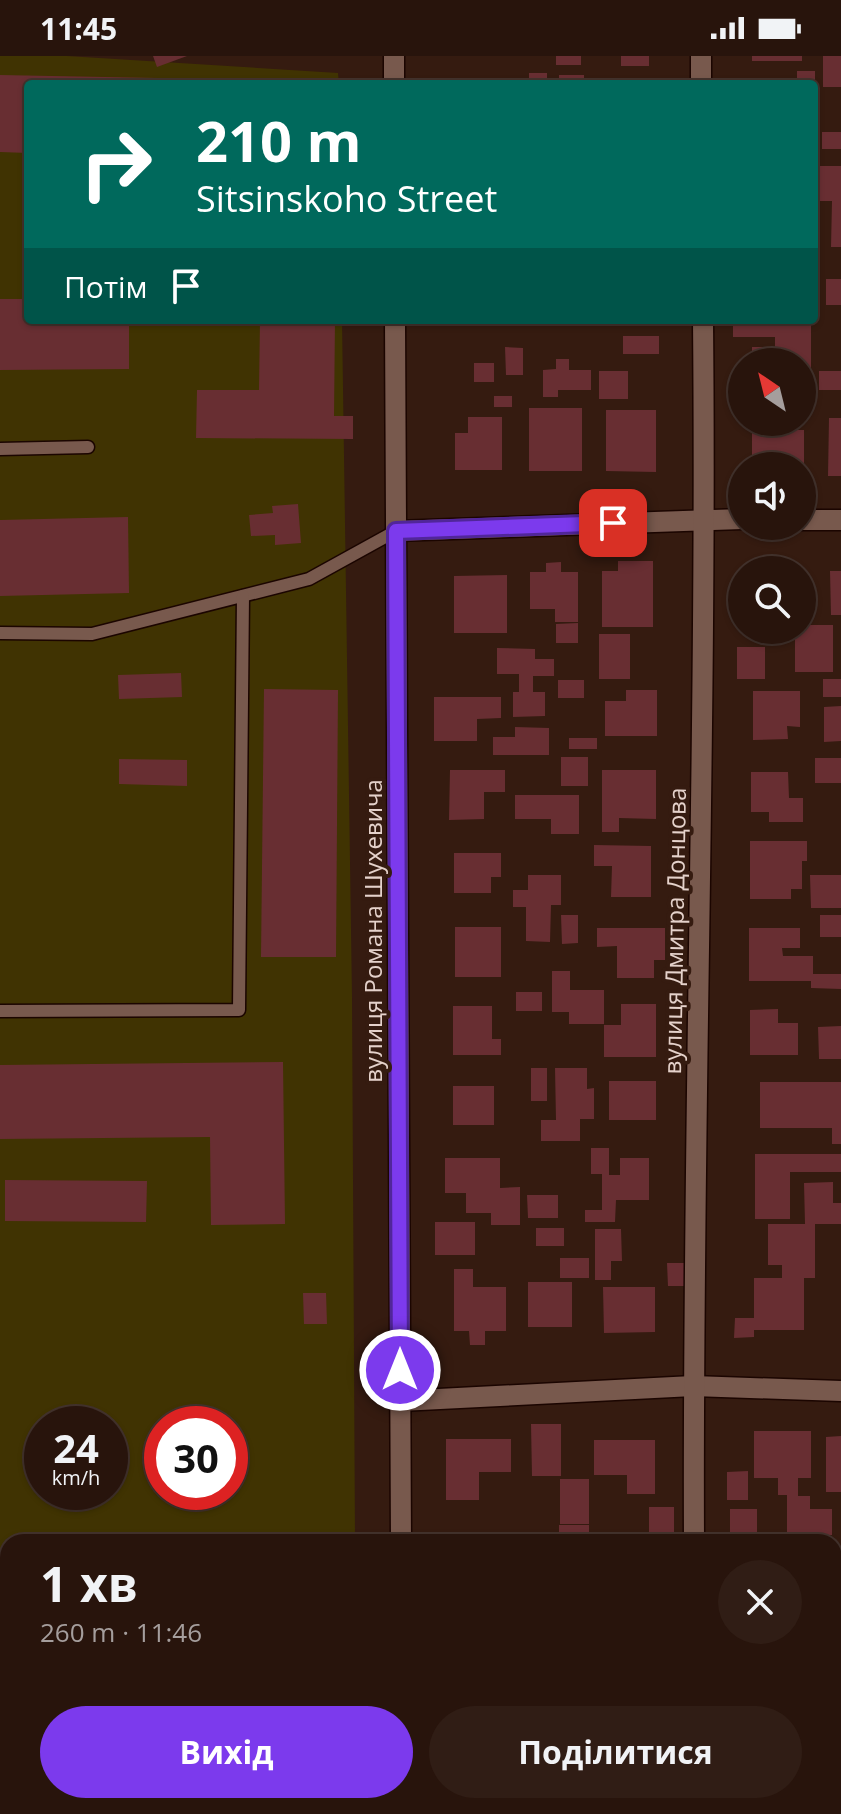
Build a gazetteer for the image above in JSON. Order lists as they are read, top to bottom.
{
  "streets": {
    "street": ["вулиця Романа Шухевича", "вулиця Дмитра Донцова"]
  },
  "north": "top left",
  "page": {
    "status": "11:45",
    "turn": ["210 m", "Sitsinskoho Street"],
    "then": "Потім",
    "speed": "24 km/h",
    "limit": "30",
    "heading": ["1 хв", "260 m · 11:46"],
    "buttons": ["Вихід", "Поділитися"]
  }
}
